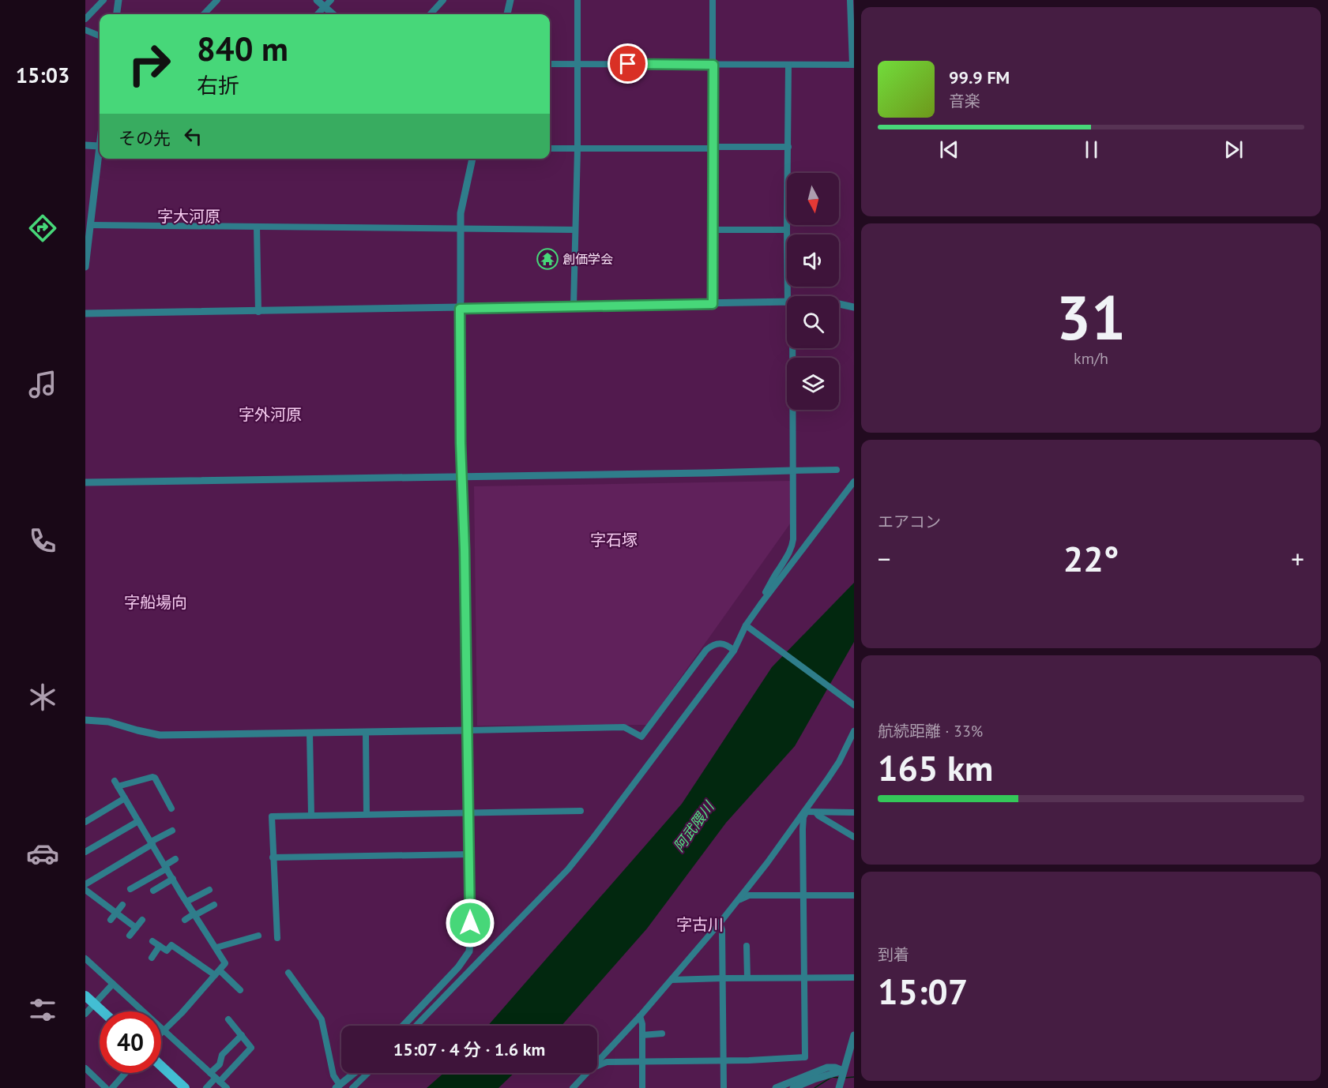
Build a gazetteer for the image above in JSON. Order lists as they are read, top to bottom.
{
  "districts": [
    "字大河原",
    "字外河原",
    "字石塚",
    "字船場向",
    "字古川"
  ],
  "water": ["阿武隈川"],
  "places": {
    "temple": ["創価学会"]
  },
  "north": "bottom",
  "page": {
    "tabs": "15:03",
    "turn": ["840 m", "右折"],
    "song": ["99.9 FM", "音楽"],
    "then": "その先",
    "tile": [
      ["31", "km/h"],
      "エアコン",
      ["航続距離 · 33%", "165 km"],
      ["到着", "15:07"]
    ],
    "heat": ["−", "22°", "+"],
    "limit": "40",
    "trip": "15:07 · 4 分 · 1.6 km"
  }
}
